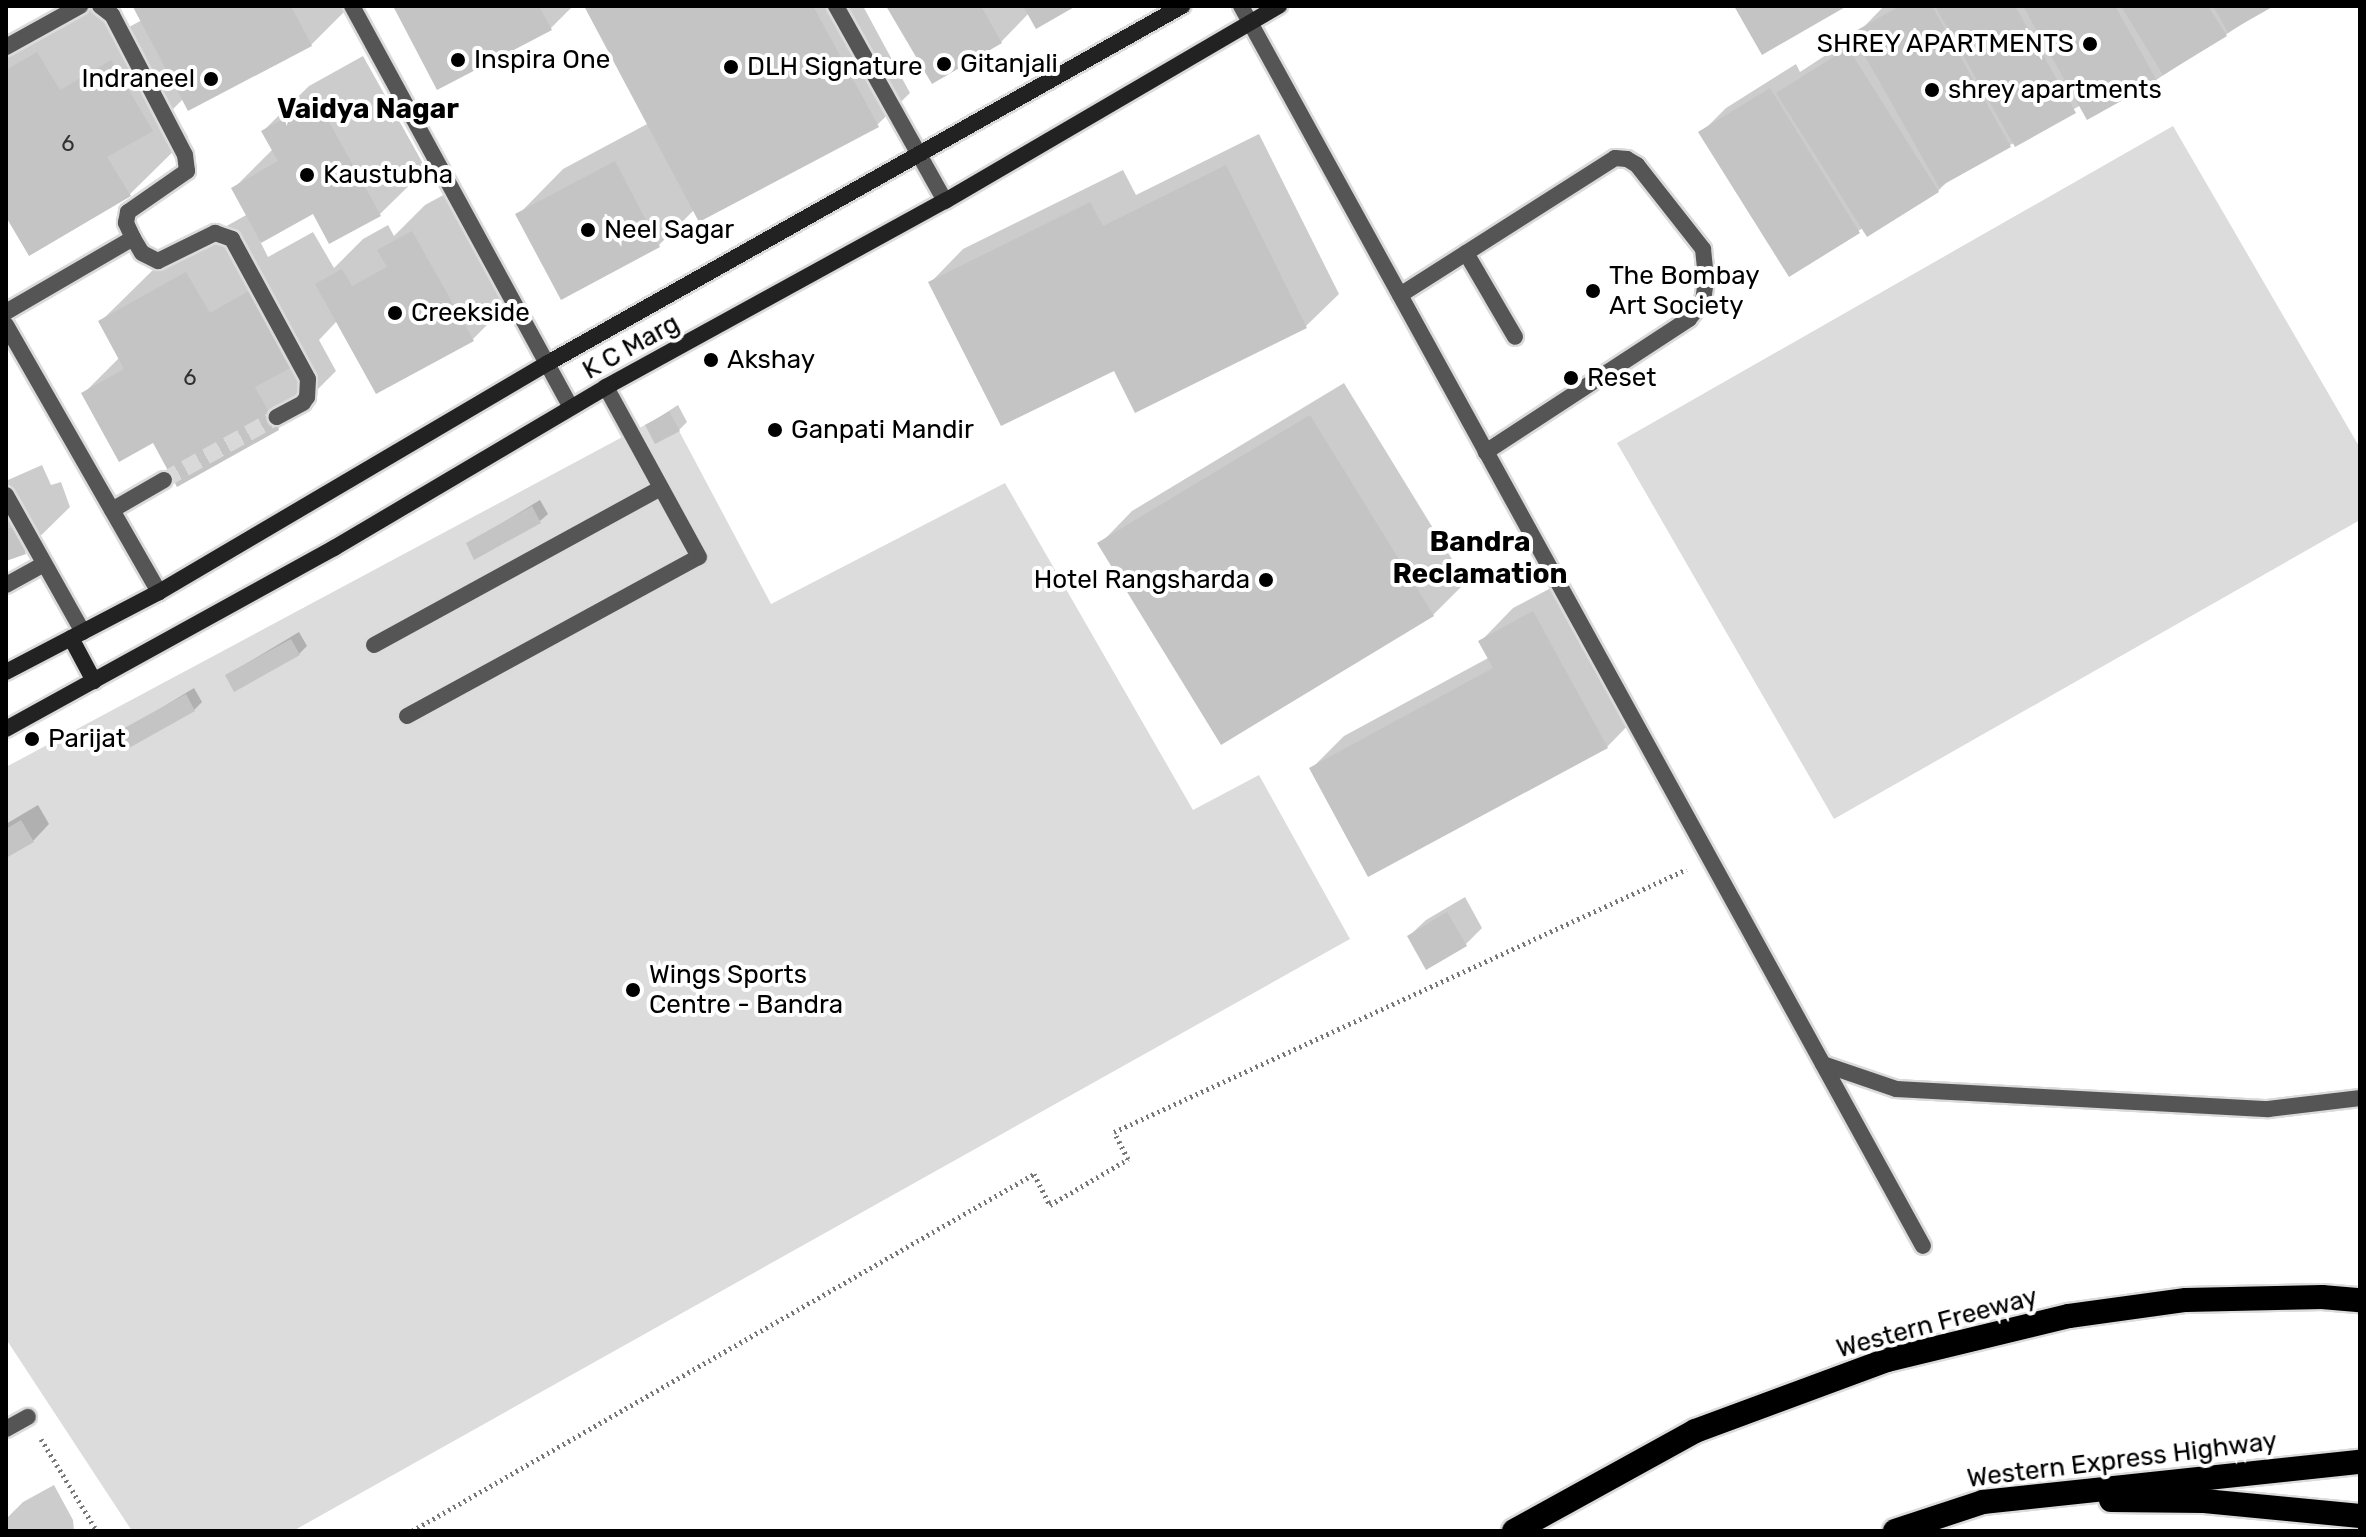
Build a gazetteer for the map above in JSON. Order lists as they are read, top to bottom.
{
  "streets": {
    "highway": ["Western Freeway", "Western Express Highway"],
    "main road": ["K C Marg"]
  },
  "districts": ["Vaidya Nagar", "Bandra Reclamation"],
  "places": [
    "SHREY APARTMENTS",
    "Inspira One",
    "Gitanjali",
    "DLH Signature",
    "Indraneel",
    "shrey apartments",
    "Kaustubha",
    "Neel Sagar",
    "The Bombay Art Society",
    "Creekside",
    "Akshay",
    "Reset",
    "Ganpati Mandir",
    "Hotel Rangsharda",
    "Parijat",
    "Wings Sports Centre - Bandra"
  ],
  "house_numbers": ["6", "6"]
}
